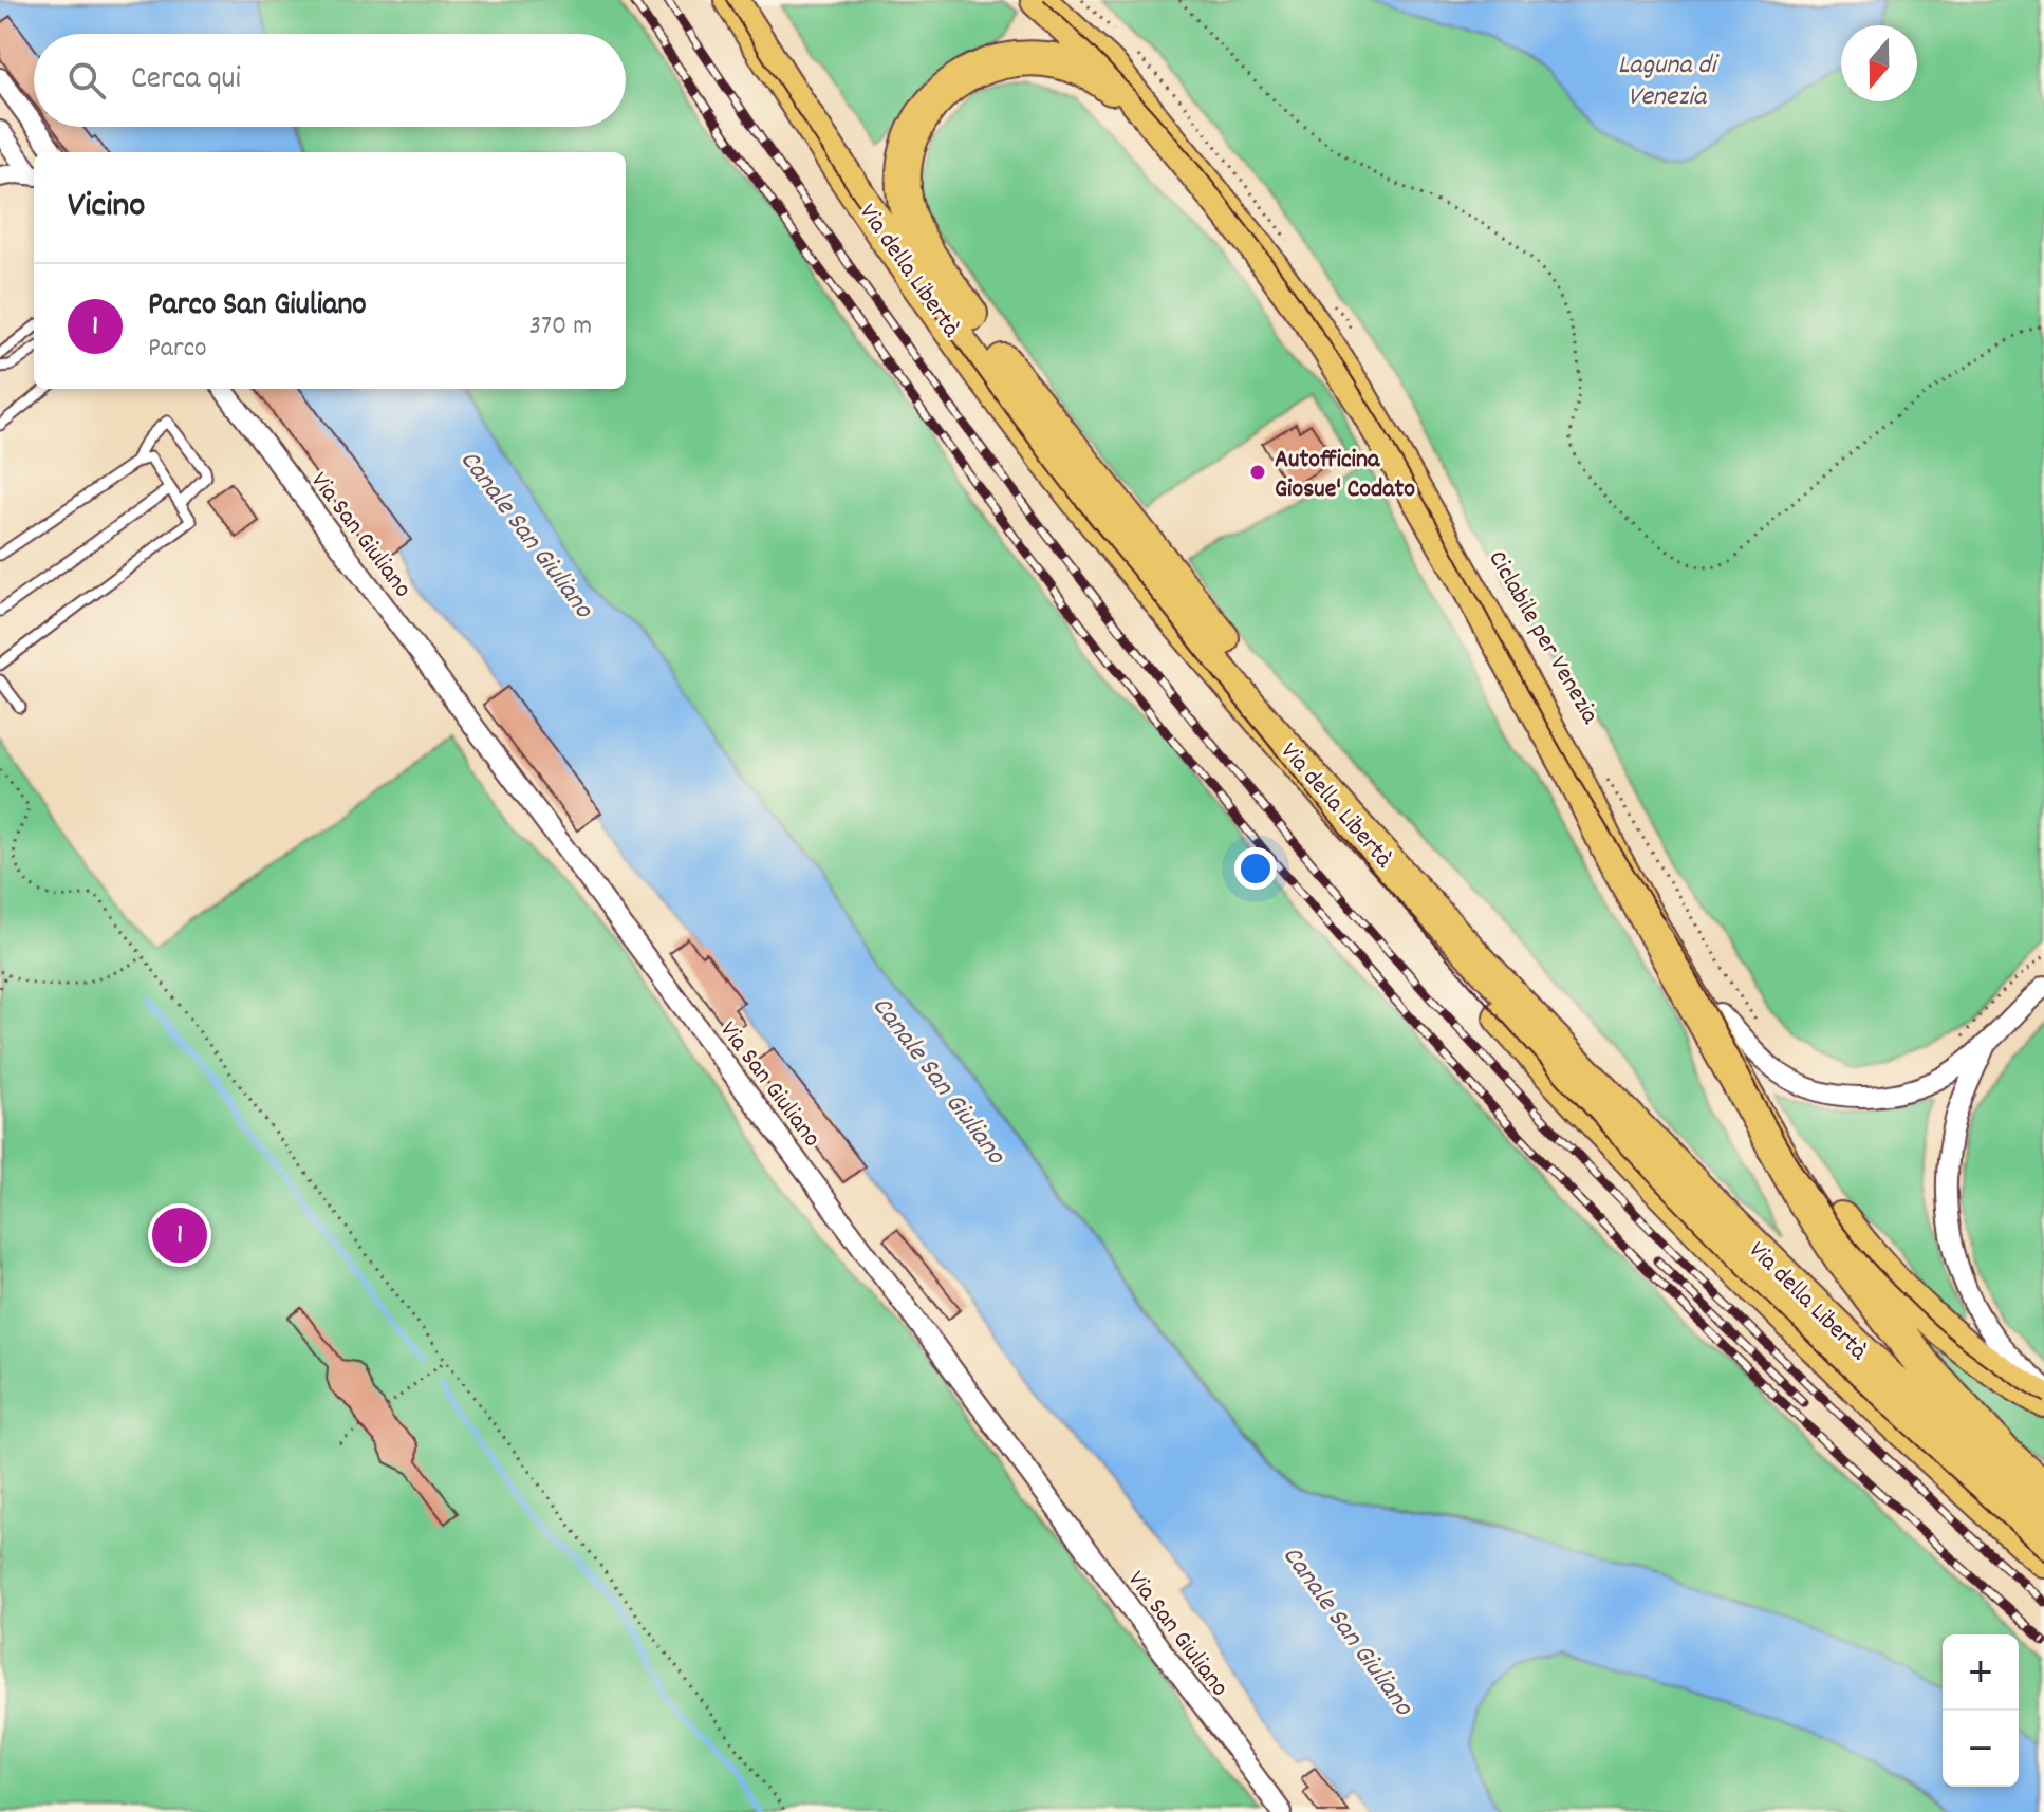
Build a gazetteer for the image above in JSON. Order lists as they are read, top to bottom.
{
  "streets": {
    "highway": ["Via della Libertà"],
    "street": ["Via San Giuliano"]
  },
  "water": ["Laguna di Venezia", "Canale San Giuliano"],
  "places": ["Autofficina Giosue' Codato"],
  "north": "bottom",
  "page": {
    "search": "Cerca qui",
    "heading": "Vicino",
    "list": [
      {
        "mark": "1",
        "name": "Parco San Giuliano",
        "note": "Parco",
        "value": "370 m"
      }
    ],
    "pins": "1",
    "map_buttons": ["+", "−"]
  }
}
